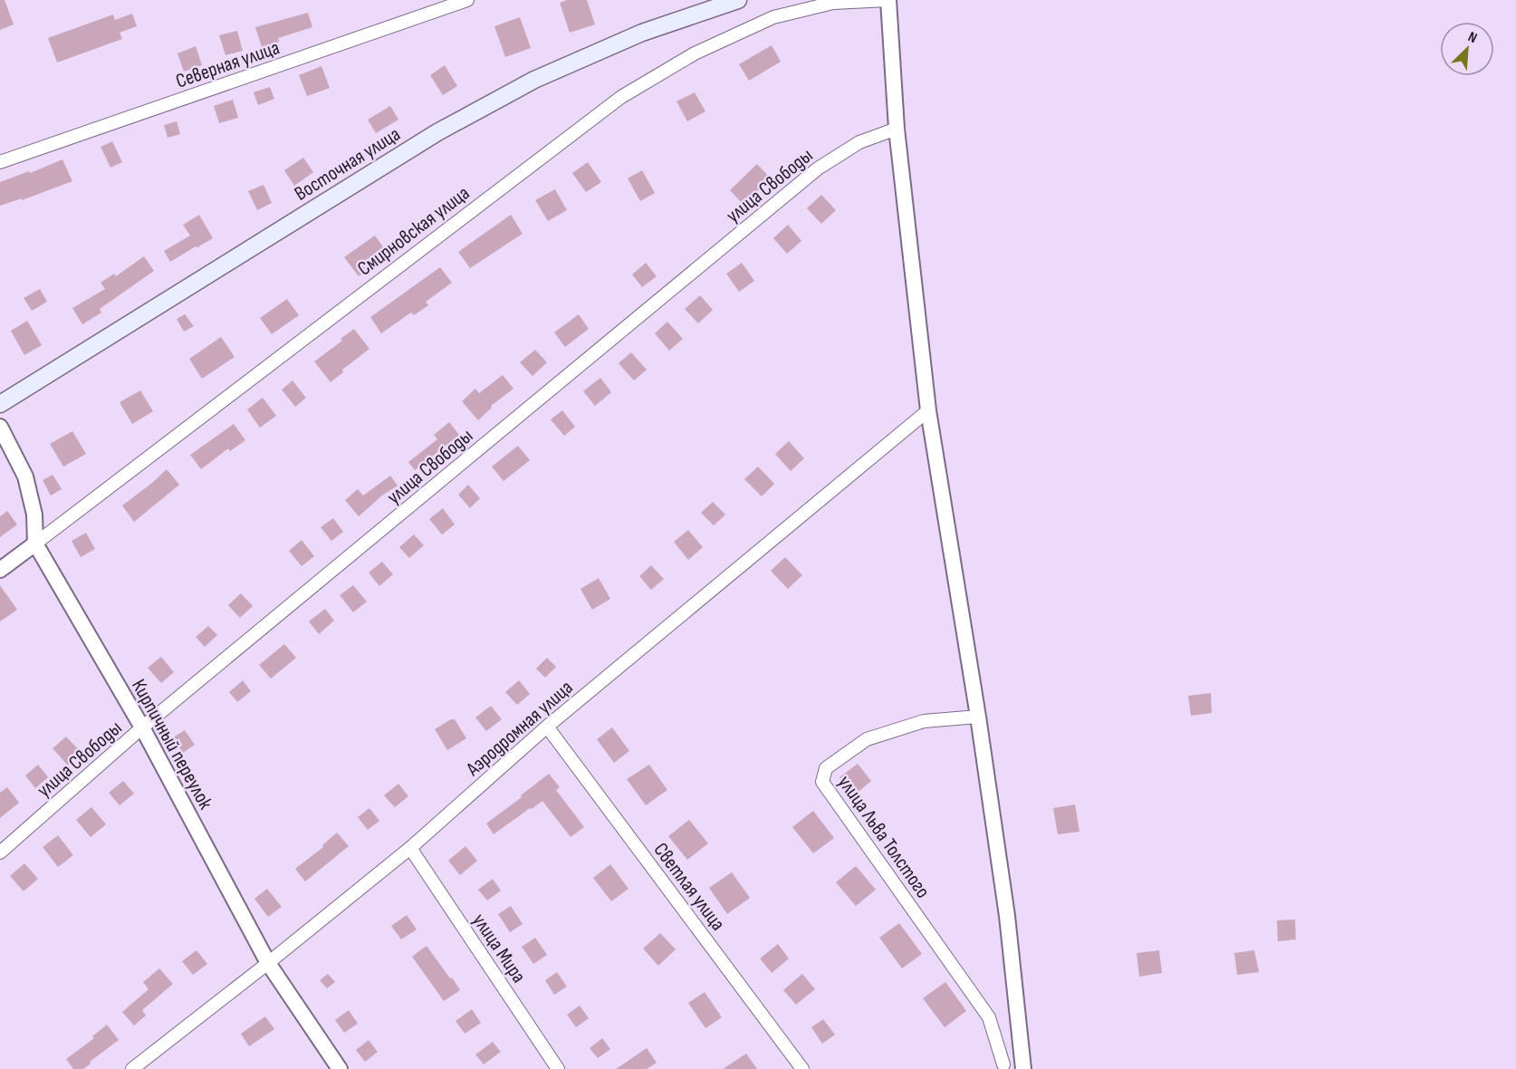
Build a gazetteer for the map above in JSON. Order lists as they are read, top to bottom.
{
  "streets": {
    "main road": ["Восточная улица"],
    "street": [
      "Северная улица",
      "улица Свободы",
      "Смирновская улица",
      "Аэродромная улица",
      "Кирпичный переулок",
      "улица Льва Толстого",
      "Светлая улица",
      "улица Мира"
    ]
  },
  "crossings": [
    ["улица Свободы", "Кирпичный переулок"],
    ["Смирновская улица", "Кирпичный переулок"],
    ["Аэродромная улица", "Кирпичный переулок"],
    ["Аэродромная улица", "Светлая улица"],
    ["Аэродромная улица", "улица Мира"]
  ],
  "north": "top right"
}
